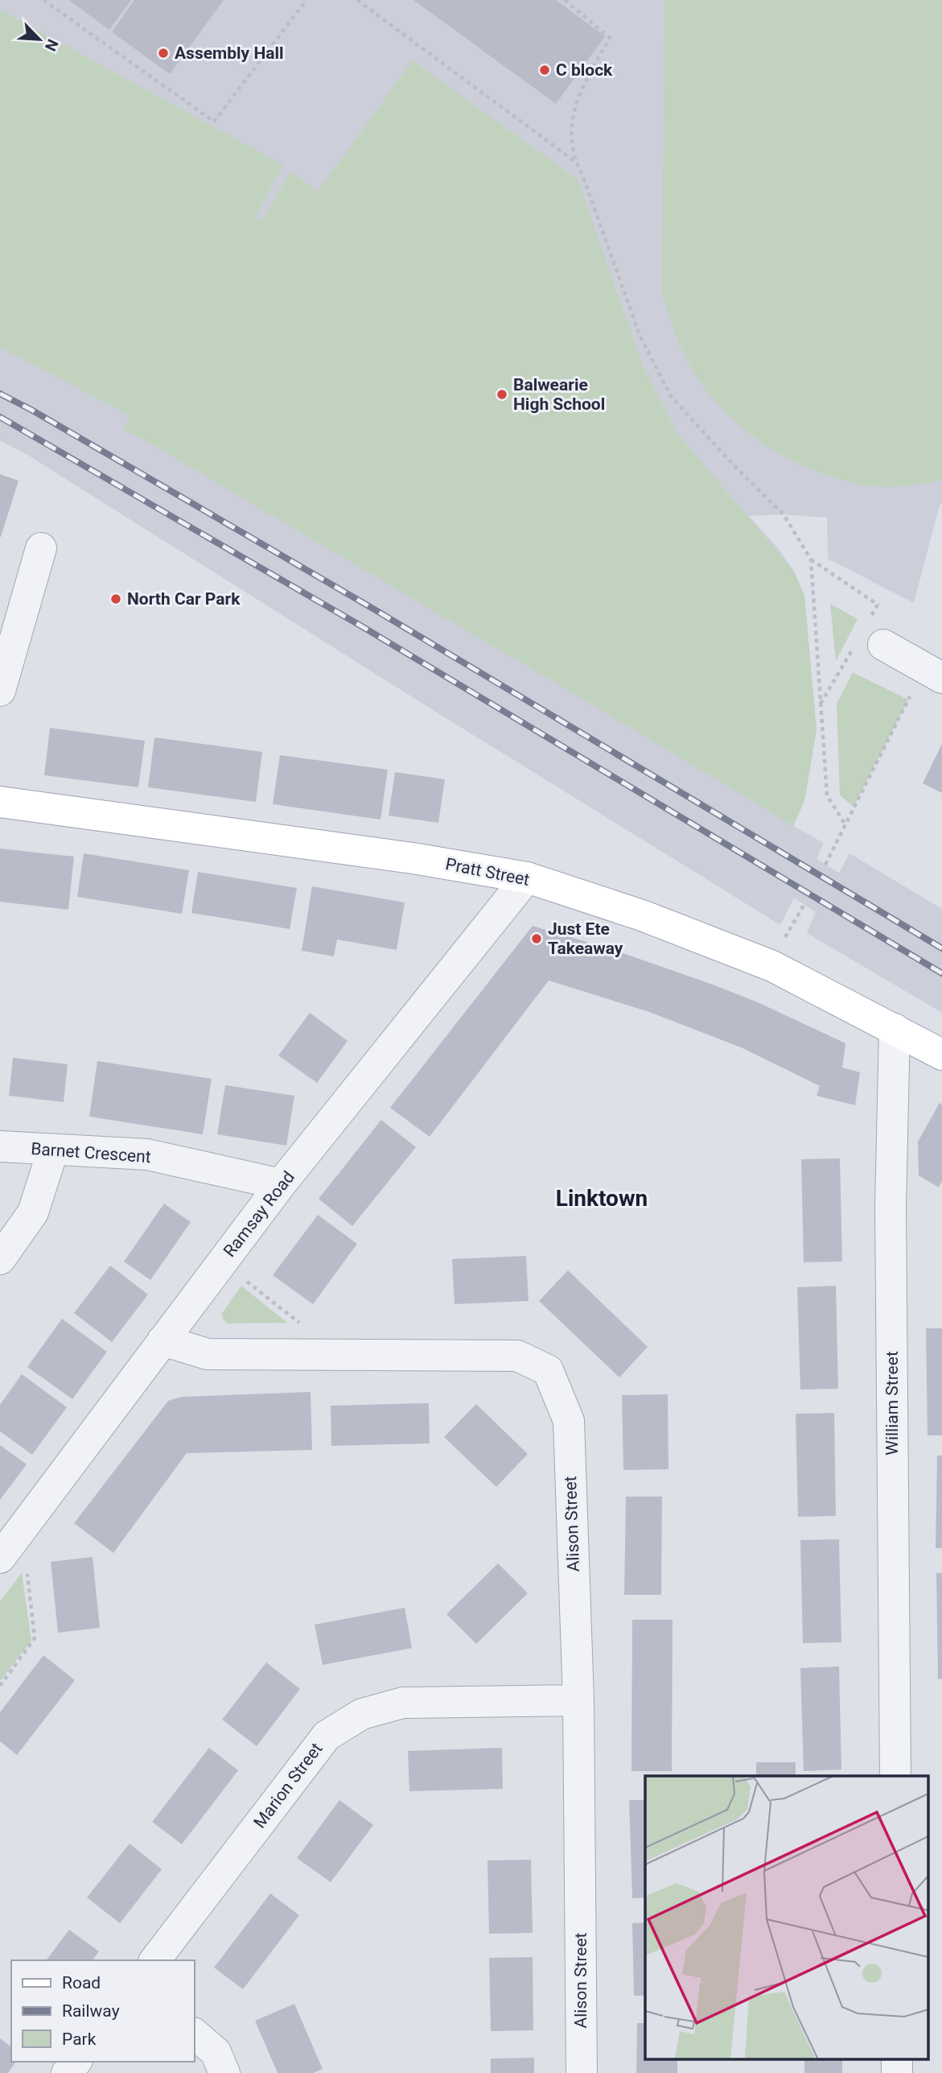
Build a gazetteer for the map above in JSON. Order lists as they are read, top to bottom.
{
  "streets": {
    "main road": ["Pratt Street"],
    "street": [
      "Barnet Crescent",
      "Ramsay Road",
      "William Street",
      "Alison Street",
      "Marion Street"
    ]
  },
  "crossings": [
    ["Pratt Street", "Ramsay Road"],
    ["Pratt Street", "William Street"],
    ["Barnet Crescent", "Ramsay Road"],
    ["Ramsay Road", "Alison Street"],
    ["Alison Street", "Marion Street"]
  ],
  "districts": ["Linktown"],
  "places": [
    "Assembly Hall",
    "C block",
    "Balwearie High School",
    "North Car Park",
    "Just Ete Takeaway"
  ],
  "legend": ["Road", "Railway", "Park"],
  "north": "bottom right"
}
